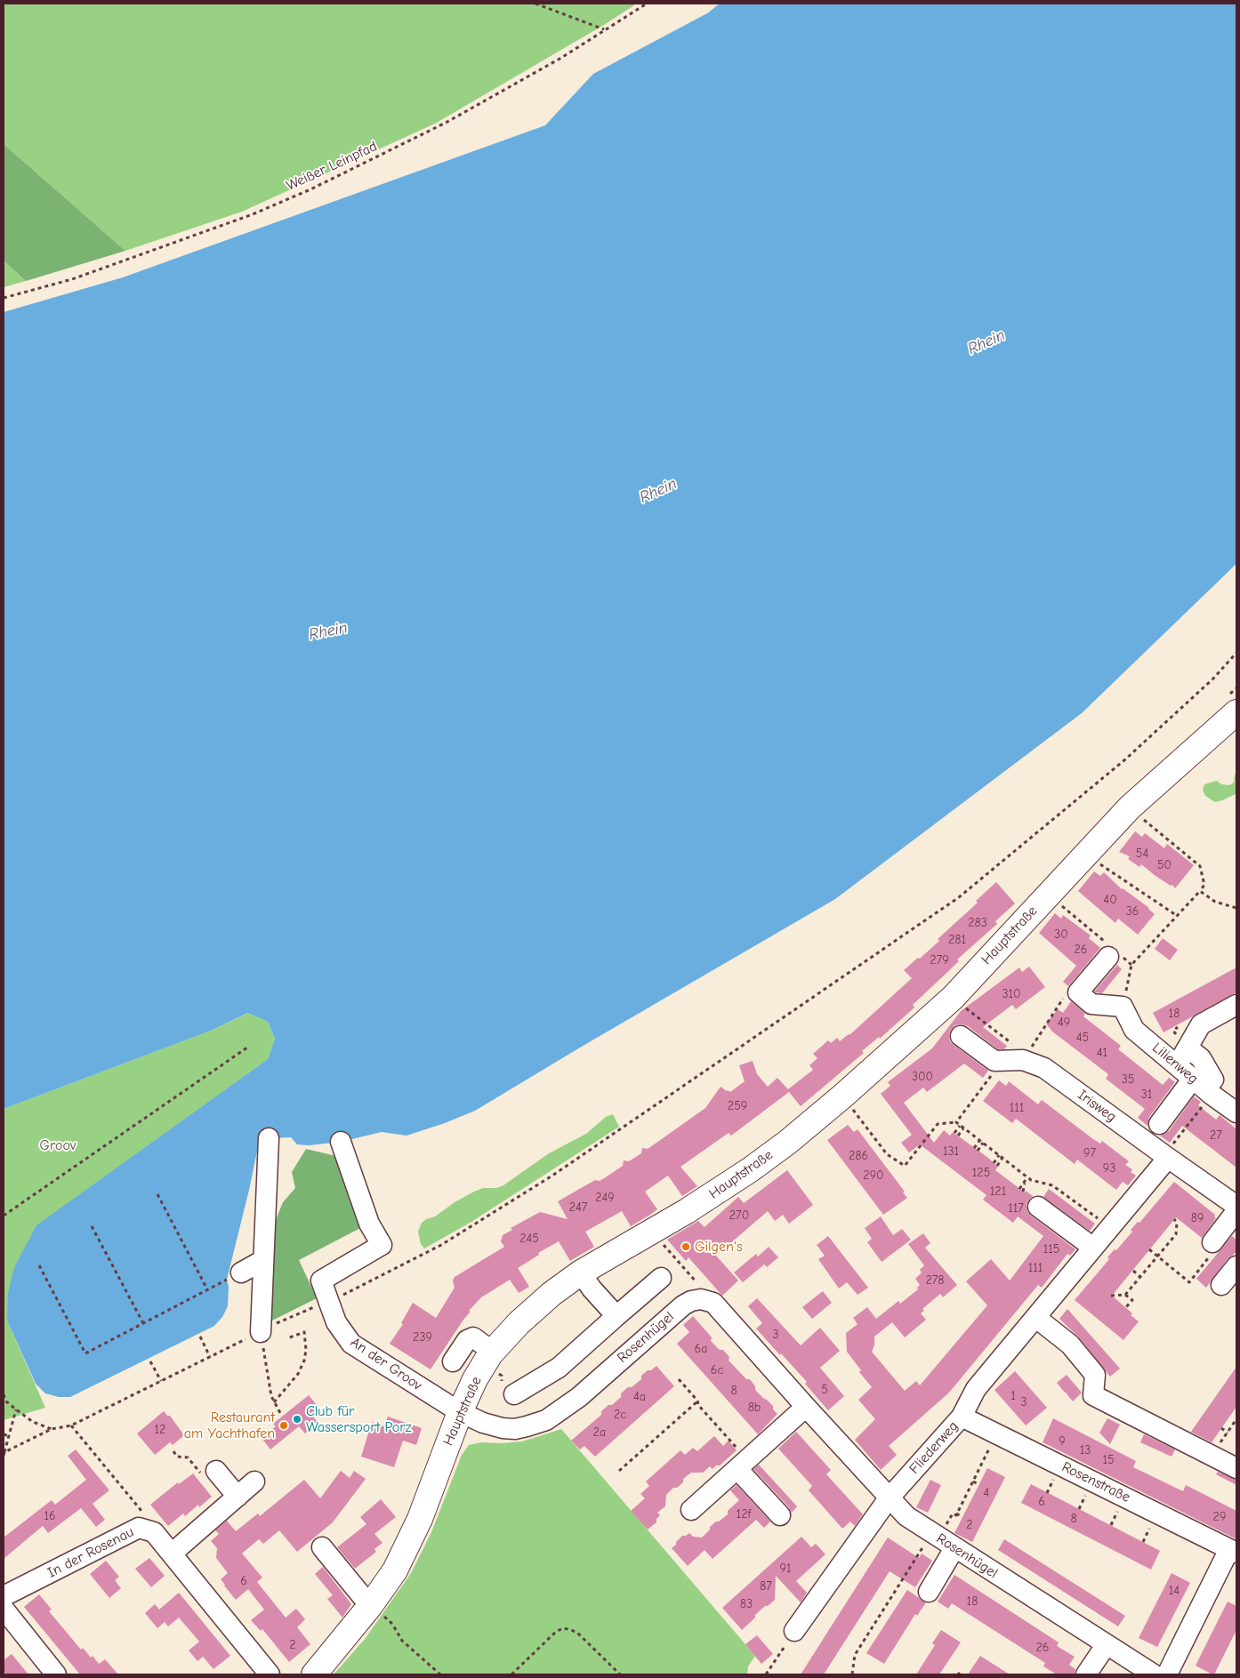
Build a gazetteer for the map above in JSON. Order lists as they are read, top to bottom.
{
  "streets": {
    "main road": ["Hauptstraße"],
    "street": [
      "Lilienweg",
      "Irisweg",
      "Rosenhügel",
      "An der Groov",
      "Fliederweg",
      "Rosenstraße",
      "In der Rosenau"
    ],
    "path": ["Weißer Leinpfad"]
  },
  "crossings": [
    ["Hauptstraße", "Rosenhügel"],
    ["Hauptstraße", "An der Groov"],
    ["Irisweg", "Fliederweg"],
    ["Rosenhügel", "An der Groov"],
    ["Rosenhügel", "Fliederweg"],
    ["Fliederweg", "Rosenstraße"]
  ],
  "water": ["Rhein"],
  "parks": ["Groov"],
  "places": ["Gilgen's", "Club für Wassersport Porz", "Restaurant am Yachthafen"],
  "house_numbers": [
    "54",
    "50",
    "40",
    "36",
    "283",
    "30",
    "281",
    "26",
    "279",
    "310",
    "18",
    "49",
    "45",
    "41",
    "300",
    "35",
    "31",
    "259",
    "111",
    "27",
    "131",
    "97",
    "286",
    "93",
    "125",
    "290",
    "121",
    "249",
    "247",
    "117",
    "270",
    "89",
    "245",
    "115",
    "111",
    "278",
    "3",
    "239",
    "6a",
    "6c",
    "5",
    "8",
    "1",
    "4a",
    "3",
    "8b",
    "2c",
    "12",
    "2a",
    "9",
    "13",
    "15",
    "4",
    "6",
    "12f",
    "16",
    "29",
    "8",
    "2",
    "91",
    "6",
    "87",
    "14",
    "18",
    "83",
    "2",
    "26"
  ]
}
